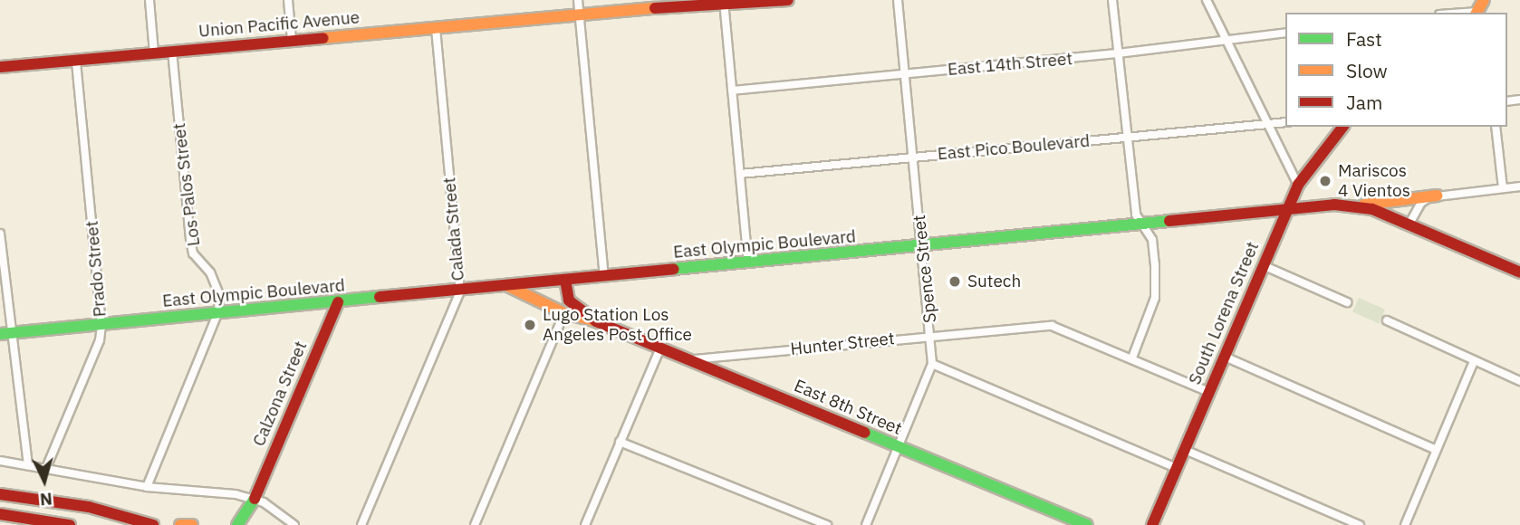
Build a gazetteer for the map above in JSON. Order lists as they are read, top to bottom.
{
  "streets": {
    "main road": [
      "Union Pacific Avenue",
      "East Olympic Boulevard",
      "South Lorena Street",
      "Calzona Street",
      "East 8th Street"
    ],
    "street": [
      "East 14th Street",
      "East Pico Boulevard",
      "Los Palos Street",
      "Calada Street",
      "Prado Street",
      "Spence Street",
      "Hunter Street"
    ]
  },
  "crossings": [
    ["Union Pacific Avenue", "Los Palos Street"],
    ["Union Pacific Avenue", "Calada Street"],
    ["Union Pacific Avenue", "Prado Street"],
    ["East 14th Street", "Spence Street"],
    ["East Pico Boulevard", "Spence Street"],
    ["Los Palos Street", "East Olympic Boulevard"],
    ["Calada Street", "East Olympic Boulevard"],
    ["East Olympic Boulevard", "Prado Street"],
    ["East Olympic Boulevard", "Spence Street"],
    ["East Olympic Boulevard", "South Lorena Street"],
    ["East Olympic Boulevard", "Calzona Street"],
    ["East Olympic Boulevard", "East 8th Street"],
    ["Spence Street", "Hunter Street"],
    ["Spence Street", "East 8th Street"],
    ["South Lorena Street", "Hunter Street"],
    ["Hunter Street", "East 8th Street"]
  ],
  "places": ["Mariscos 4 Vientos", "Sutech", "Lugo Station Los Angeles Post Office"],
  "legend": ["Fast", "Slow", "Jam"],
  "north": "bottom"
}
